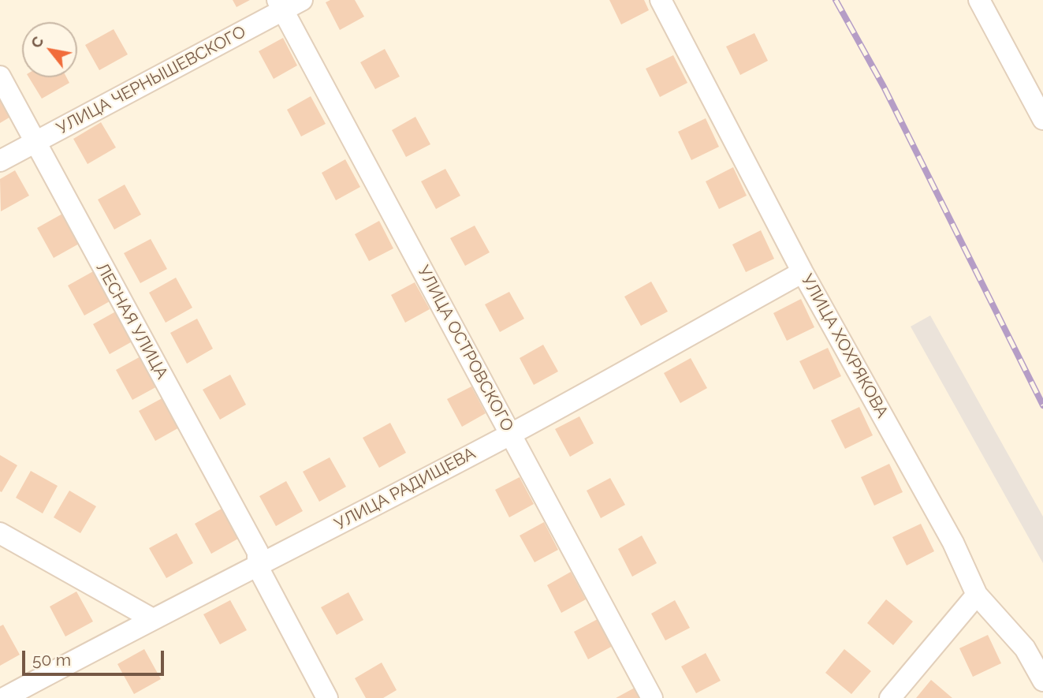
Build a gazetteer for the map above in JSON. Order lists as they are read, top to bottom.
{
  "streets": {
    "street": [
      "УЛИЦА ЧЕРНЫШЕВСКОГО",
      "ЛЕСНАЯ УЛИЦА",
      "УЛИЦА ХОХРЯКОВА",
      "УЛИЦА ОСТРОВСКОГО",
      "УЛИЦА РАДИЩЕВА"
    ]
  },
  "crossings": [
    ["УЛИЦА ЧЕРНЫШЕВСКОГО", "ЛЕСНАЯ УЛИЦА"],
    ["УЛИЦА ЧЕРНЫШЕВСКОГО", "УЛИЦА ОСТРОВСКОГО"],
    ["ЛЕСНАЯ УЛИЦА", "УЛИЦА РАДИЩЕВА"],
    ["УЛИЦА ХОХРЯКОВА", "УЛИЦА РАДИЩЕВА"],
    ["УЛИЦА ОСТРОВСКОГО", "УЛИЦА РАДИЩЕВА"]
  ],
  "scale_bar": "50 m",
  "north": "top left"
}
